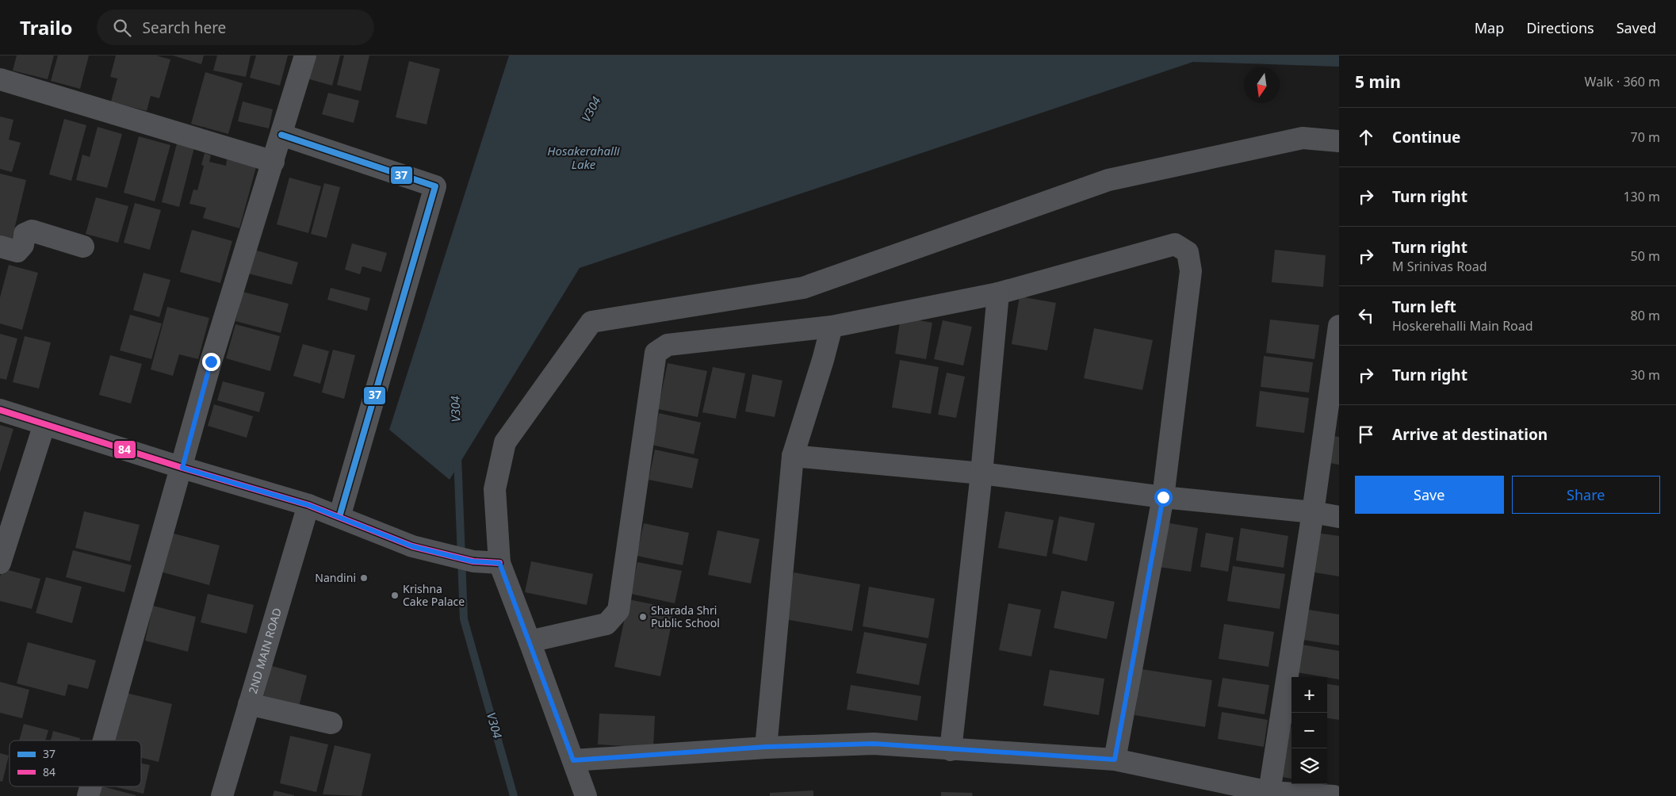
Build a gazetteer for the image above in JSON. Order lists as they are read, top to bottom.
{
  "streets": {
    "street": ["2ND MAIN ROAD"]
  },
  "water": ["V304", "Hosakerahalli Lake"],
  "places": ["Nandini", "Krishna Cake Palace", "Sharada Shri Public School"],
  "lines": ["transit line 37", "transit line 84"],
  "legend": ["37", "84"],
  "north": "bottom",
  "page": {
    "header": "Trailo",
    "search": "Search here",
    "nav": ["Map", "Directions", "Saved"],
    "heading": ["5 min", "Walk · 360 m"],
    "list": [
      ["Continue", "70 m"],
      ["Turn right", "130 m"],
      ["Turn right", "M Srinivas Road", "50 m"],
      ["Turn left", "Hoskerehalli Main Road", "80 m"],
      ["Turn right", "30 m"],
      "Arrive at destination"
    ],
    "buttons": ["Save", "Share"],
    "map_buttons": ["+", "−"]
  }
}
